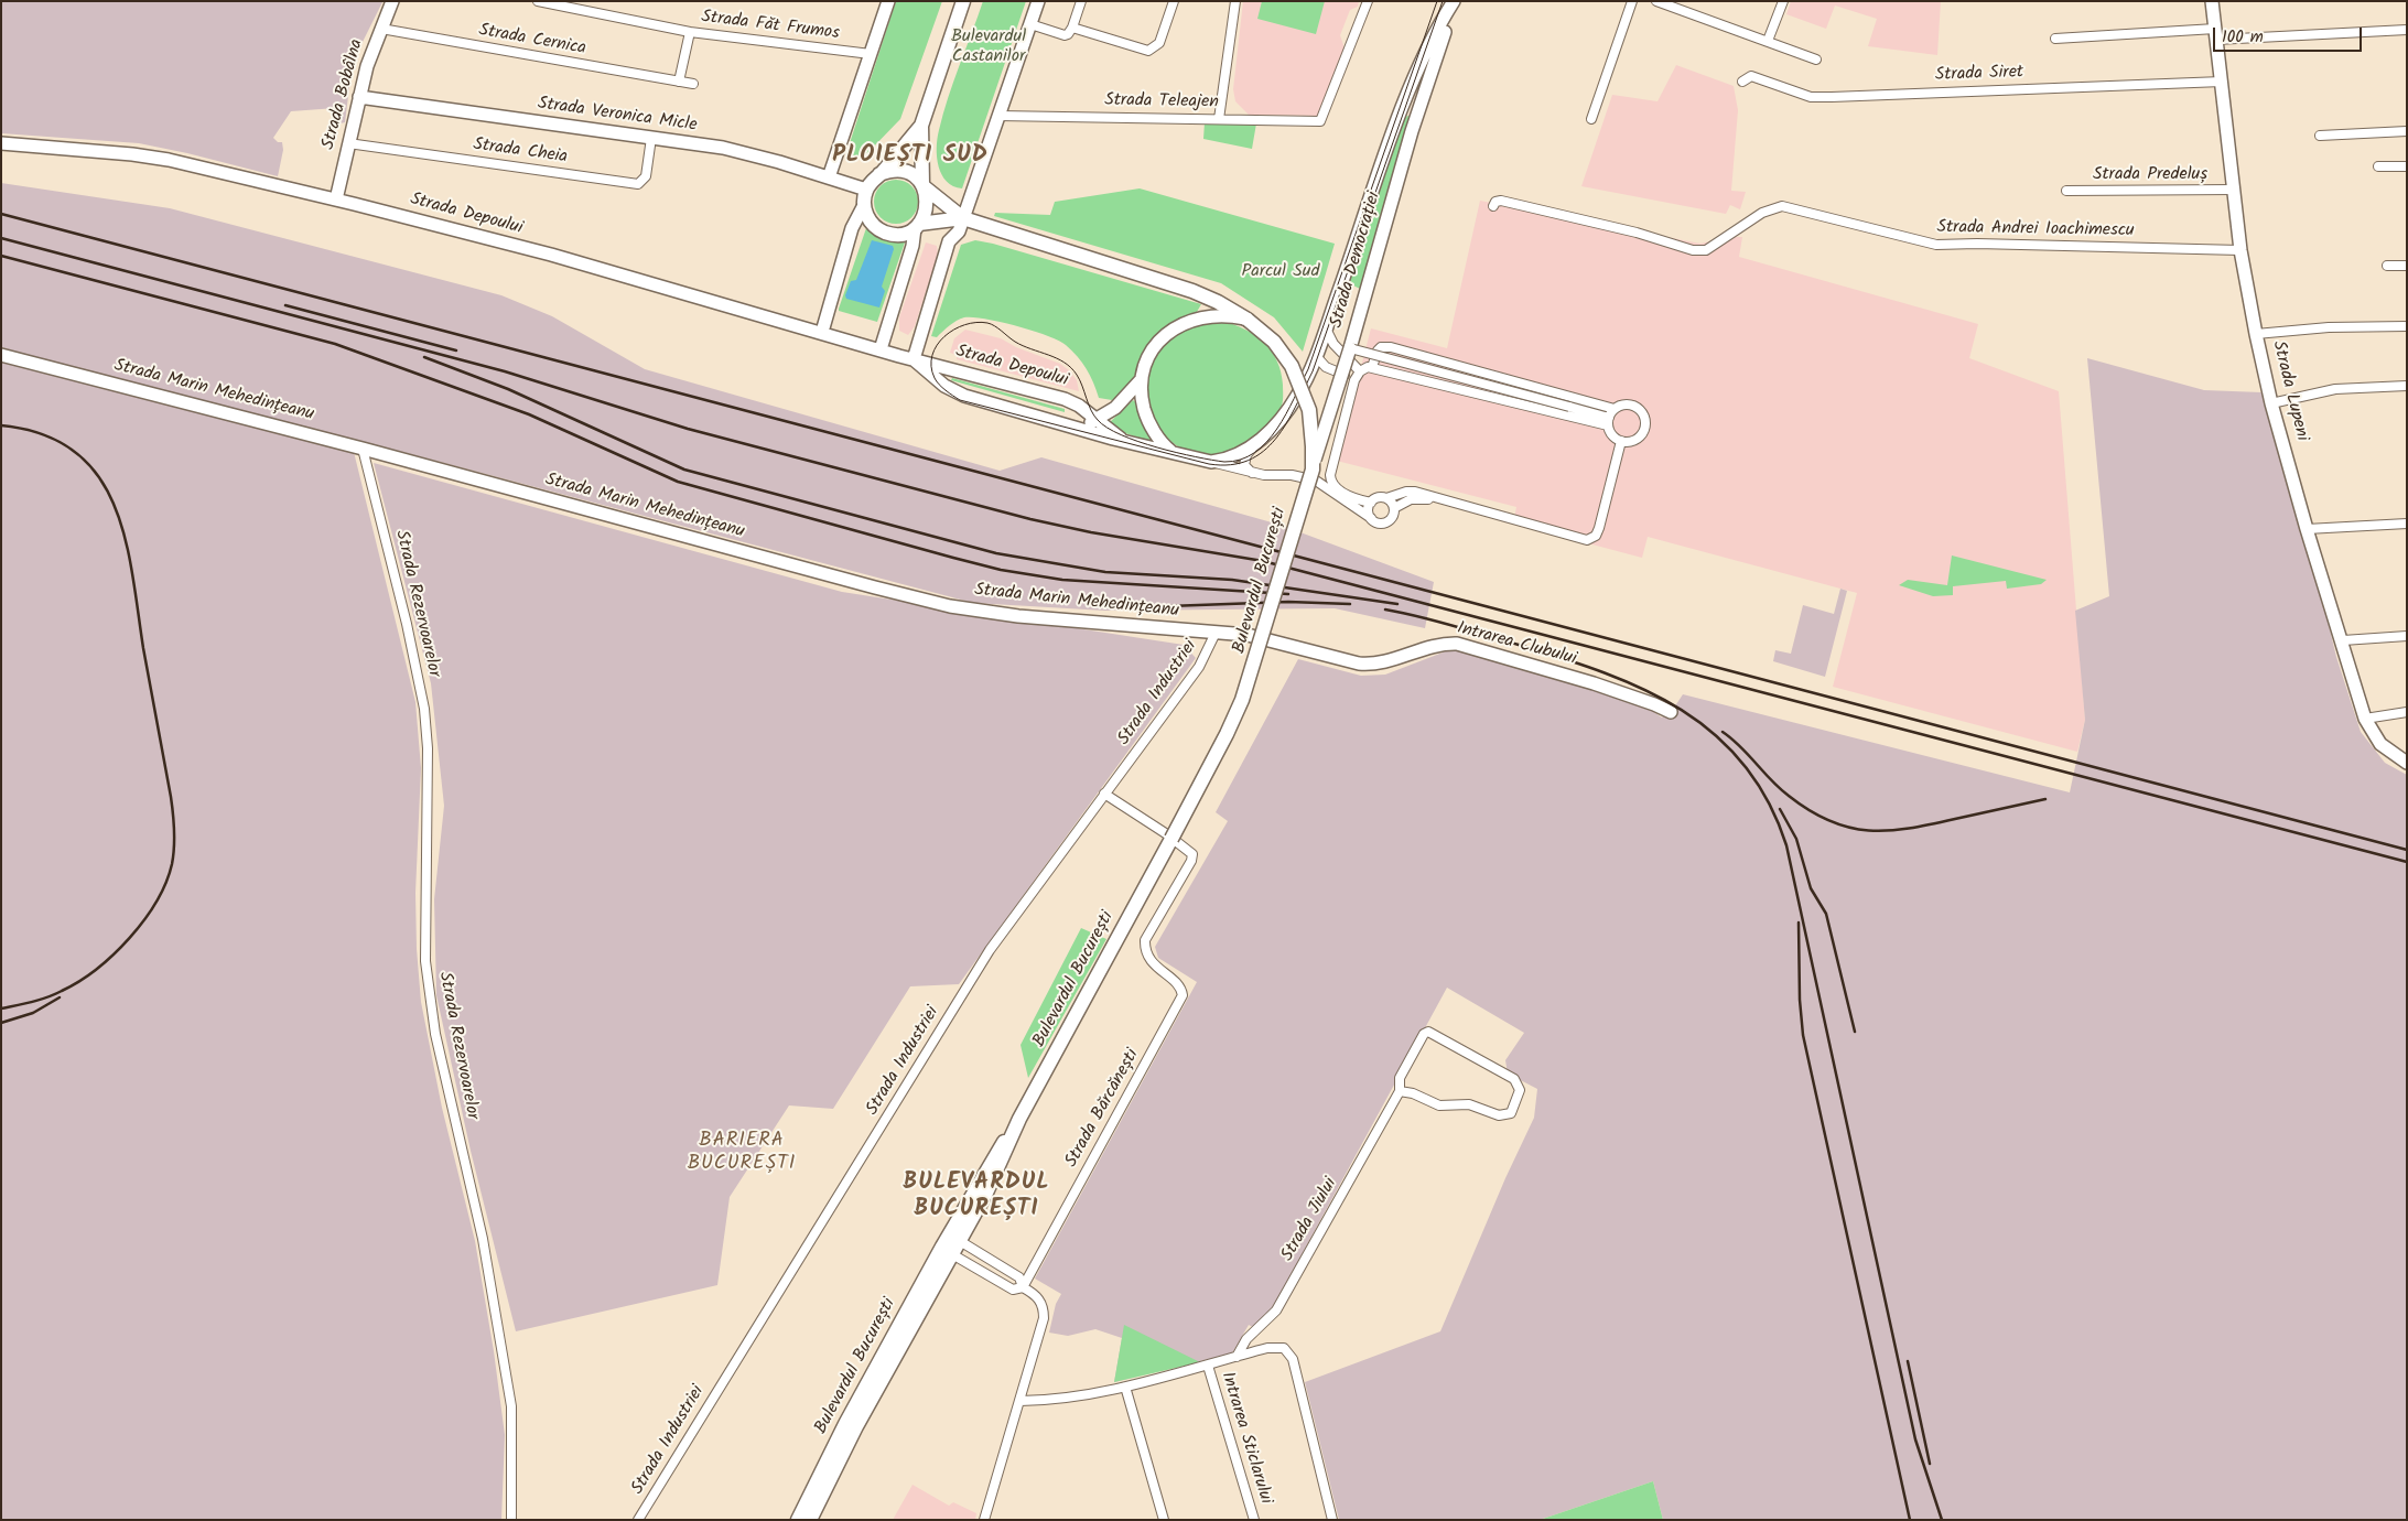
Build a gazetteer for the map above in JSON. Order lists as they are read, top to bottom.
{
  "streets": {
    "main road": ["Bulevardul București"],
    "street": [
      "Strada Făt Frumos",
      "Strada Cernica",
      "Strada Siret",
      "Strada Bobâlna",
      "Strada Teleajen",
      "Strada Veronica Micle",
      "Strada Cheia",
      "Strada Predeluș",
      "Strada Depoului",
      "Strada Andrei Ioachimescu",
      "Strada Democrației",
      "Strada Marin Mehedințeanu",
      "Strada Lupeni",
      "Strada Rezervoarelor",
      "Intrarea Clubului",
      "Strada Industriei",
      "Strada Bărcănești",
      "Strada Jiului",
      "Intrarea Sticlarului"
    ]
  },
  "crossings": [
    ["Strada Cernica", "Strada Bobâlna"],
    ["Strada Siret", "Strada Lupeni"],
    ["Strada Bobâlna", "Strada Veronica Micle"],
    ["Strada Bobâlna", "Strada Cheia"],
    ["Strada Bobâlna", "Strada Depoului"],
    ["Strada Veronica Micle", "Strada Cheia"],
    ["Strada Veronica Micle", "Bulevardul București"],
    ["Strada Predeluș", "Strada Lupeni"],
    ["Strada Andrei Ioachimescu", "Strada Lupeni"],
    ["Strada Democrației", "Bulevardul București"],
    ["Strada Marin Mehedințeanu", "Strada Rezervoarelor"],
    ["Strada Marin Mehedințeanu", "Intrarea Clubului"],
    ["Strada Marin Mehedințeanu", "Strada Industriei"],
    ["Strada Industriei", "Strada Bărcănești"]
  ],
  "districts": ["PLOIEȘTI SUD", "BARIERA BUCUREȘTI", "BULEVARDUL BUCUREȘTI"],
  "parks": ["Bulevardul Castanilor", "Parcul Sud"],
  "scale_bar": "100 m"
}
